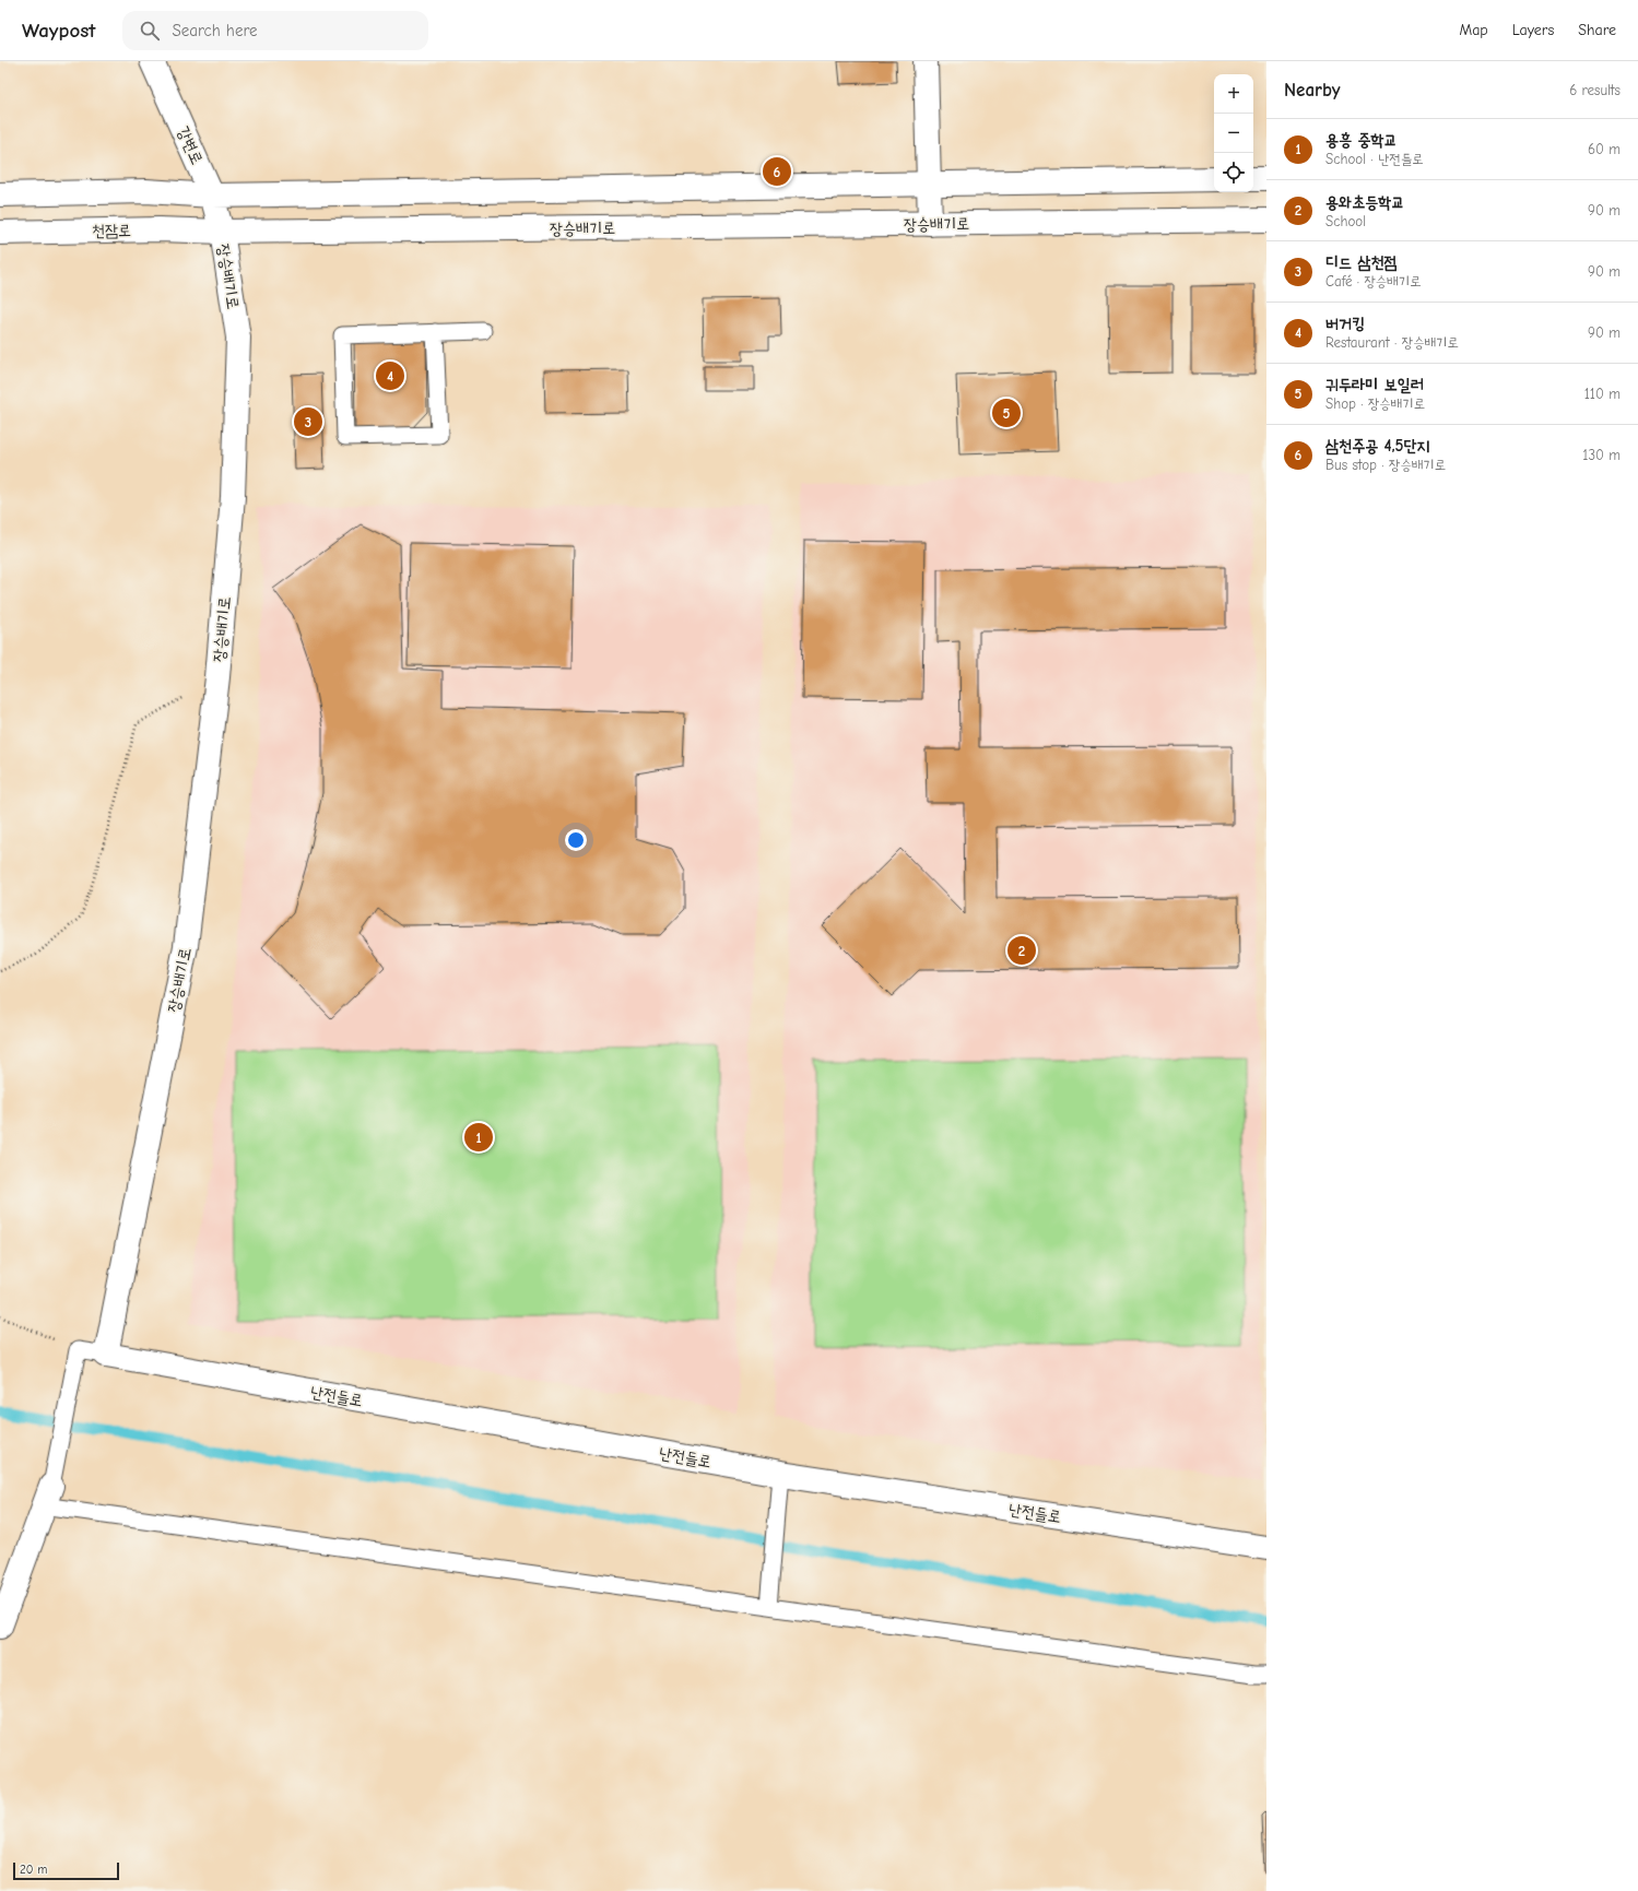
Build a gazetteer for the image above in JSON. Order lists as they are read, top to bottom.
{
  "streets": {
    "street": [
      "강변로",
      "장승배기로",
      "천잠로",
      "난전들로"
    ]
  },
  "crossings": [
    ["강변로", "장승배기로"],
    ["강변로", "천잠로"],
    ["장승배기로", "천잠로"],
    ["장승배기로", "난전들로"]
  ],
  "scale_bar": "20 m",
  "page": {
    "header": "Waypost",
    "search": "Search here",
    "nav": ["Map", "Layers", "Share"],
    "heading": ["Nearby", "6 results"],
    "map_buttons": ["+", "−"],
    "list": [
      {
        "mark": "1",
        "name": "용흥 중학교",
        "note": "School · 난전들로",
        "value": "60 m"
      },
      {
        "mark": "2",
        "name": "용와초등학교",
        "note": "School",
        "value": "90 m"
      },
      {
        "mark": "3",
        "name": "디드 삼천점",
        "note": "Café · 장승배기로",
        "value": "90 m"
      },
      {
        "mark": "4",
        "name": "버거킹",
        "note": "Restaurant · 장승배기로",
        "value": "90 m"
      },
      {
        "mark": "5",
        "name": "귀두라미 보일러",
        "note": "Shop · 장승배기로",
        "value": "110 m"
      },
      {
        "mark": "6",
        "name": "삼천주공 4,5단지",
        "note": "Bus stop · 장승배기로",
        "value": "130 m"
      }
    ],
    "pins": [
      "6",
      "4",
      "5",
      "3",
      "2",
      "1"
    ],
    "scale": "20 m"
  }
}
